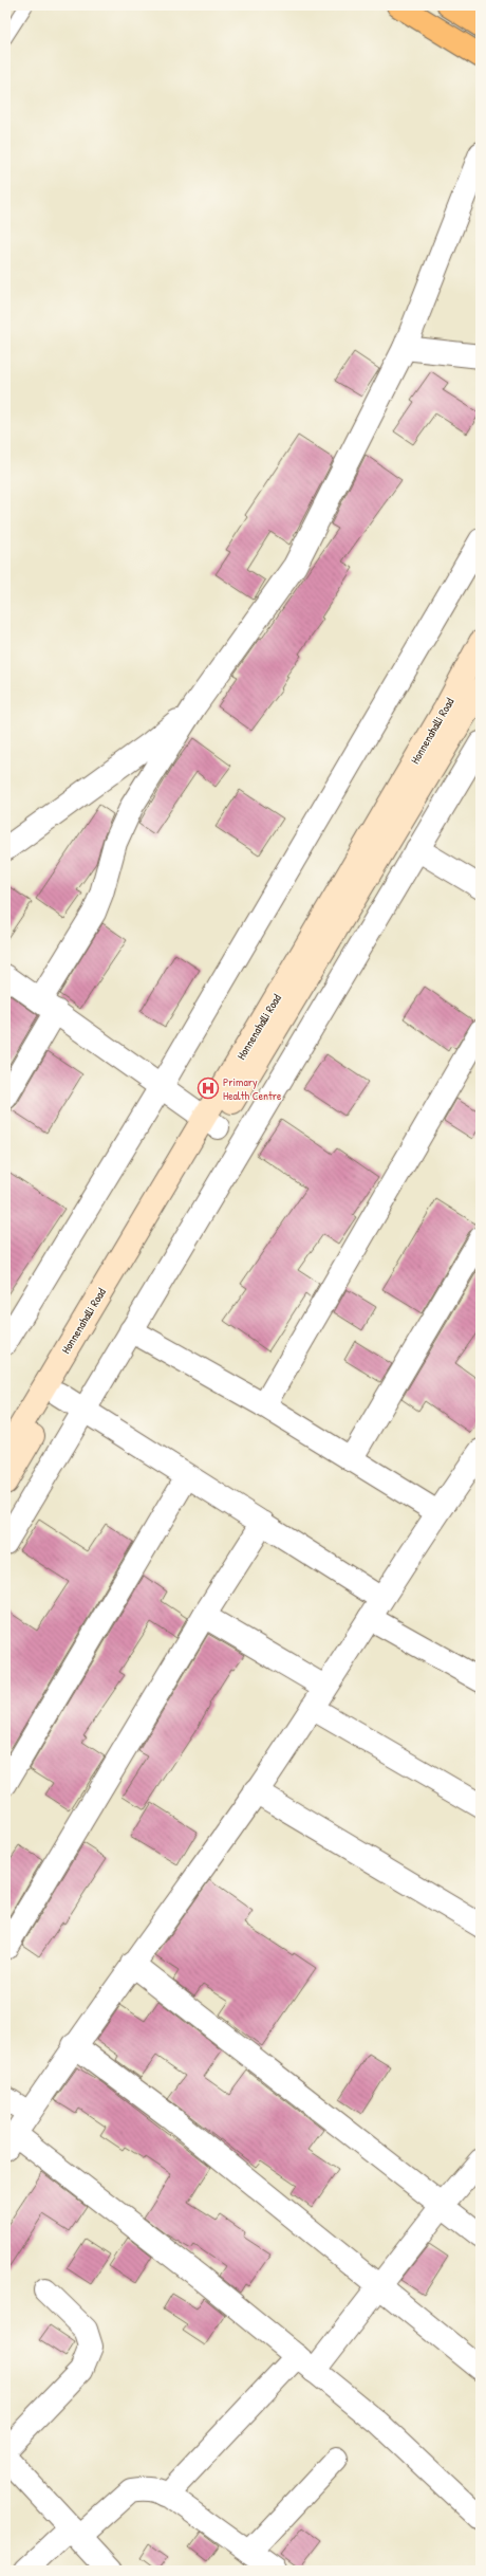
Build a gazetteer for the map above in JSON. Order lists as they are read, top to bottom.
{
  "streets": {
    "street": ["Honnenahalli Road"]
  },
  "places": {
    "hospital": ["Primary Health Centre"]
  }
}
